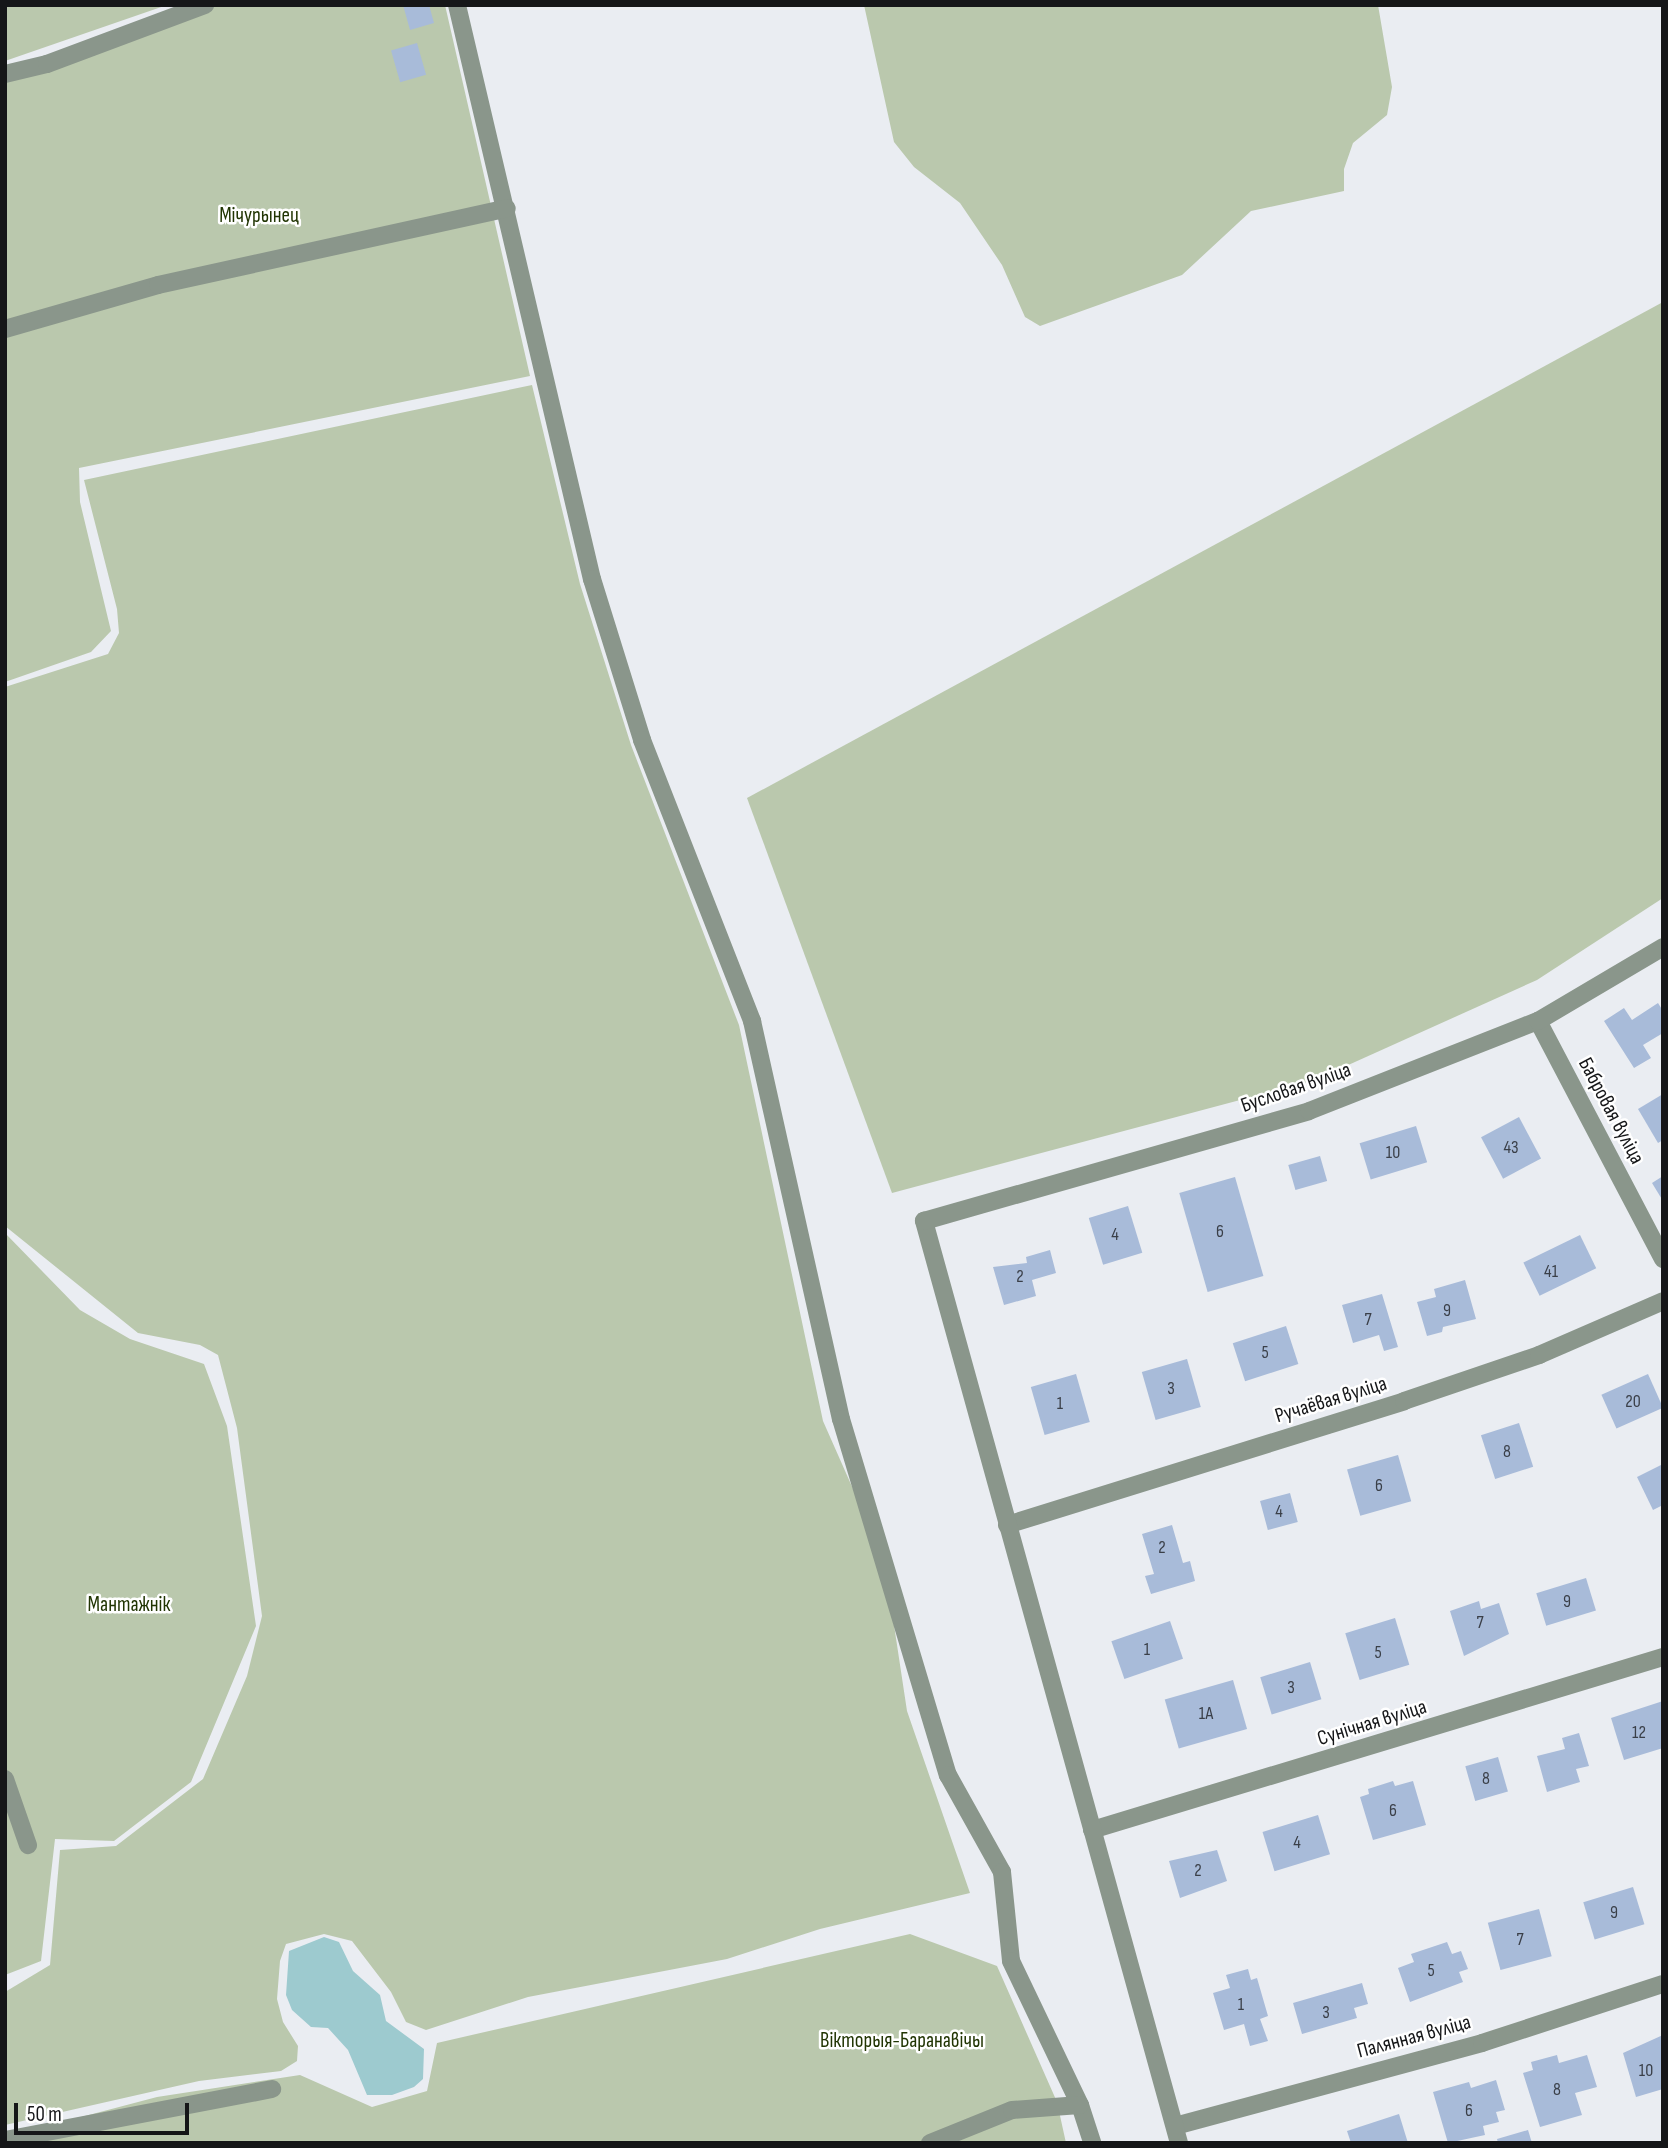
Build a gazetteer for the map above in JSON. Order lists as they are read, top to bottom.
{
  "streets": {
    "street": [
      "Бусловая вуліца",
      "Бабровая вуліца",
      "Ручаёвая вуліца",
      "Сунічная вуліца",
      "Палянная вуліца"
    ]
  },
  "crossings": [
    ["Бусловая вуліца", "Бабровая вуліца"],
    ["Бусловая вуліца", "Ручаёвая вуліца"]
  ],
  "parks": ["Мічурынец", "Мантажнік", "Вікторыя-Баранавічы"],
  "house_numbers": [
    "43",
    "10",
    "6",
    "4",
    "41",
    "2",
    "9",
    "7",
    "5",
    "3",
    "20",
    "1",
    "8",
    "6",
    "4",
    "2",
    "9",
    "7",
    "1",
    "5",
    "3",
    "1А",
    "12",
    "8",
    "6",
    "4",
    "2",
    "9",
    "7",
    "5",
    "1",
    "3",
    "10",
    "8",
    "6"
  ],
  "scale_bar": "50 m"
}
